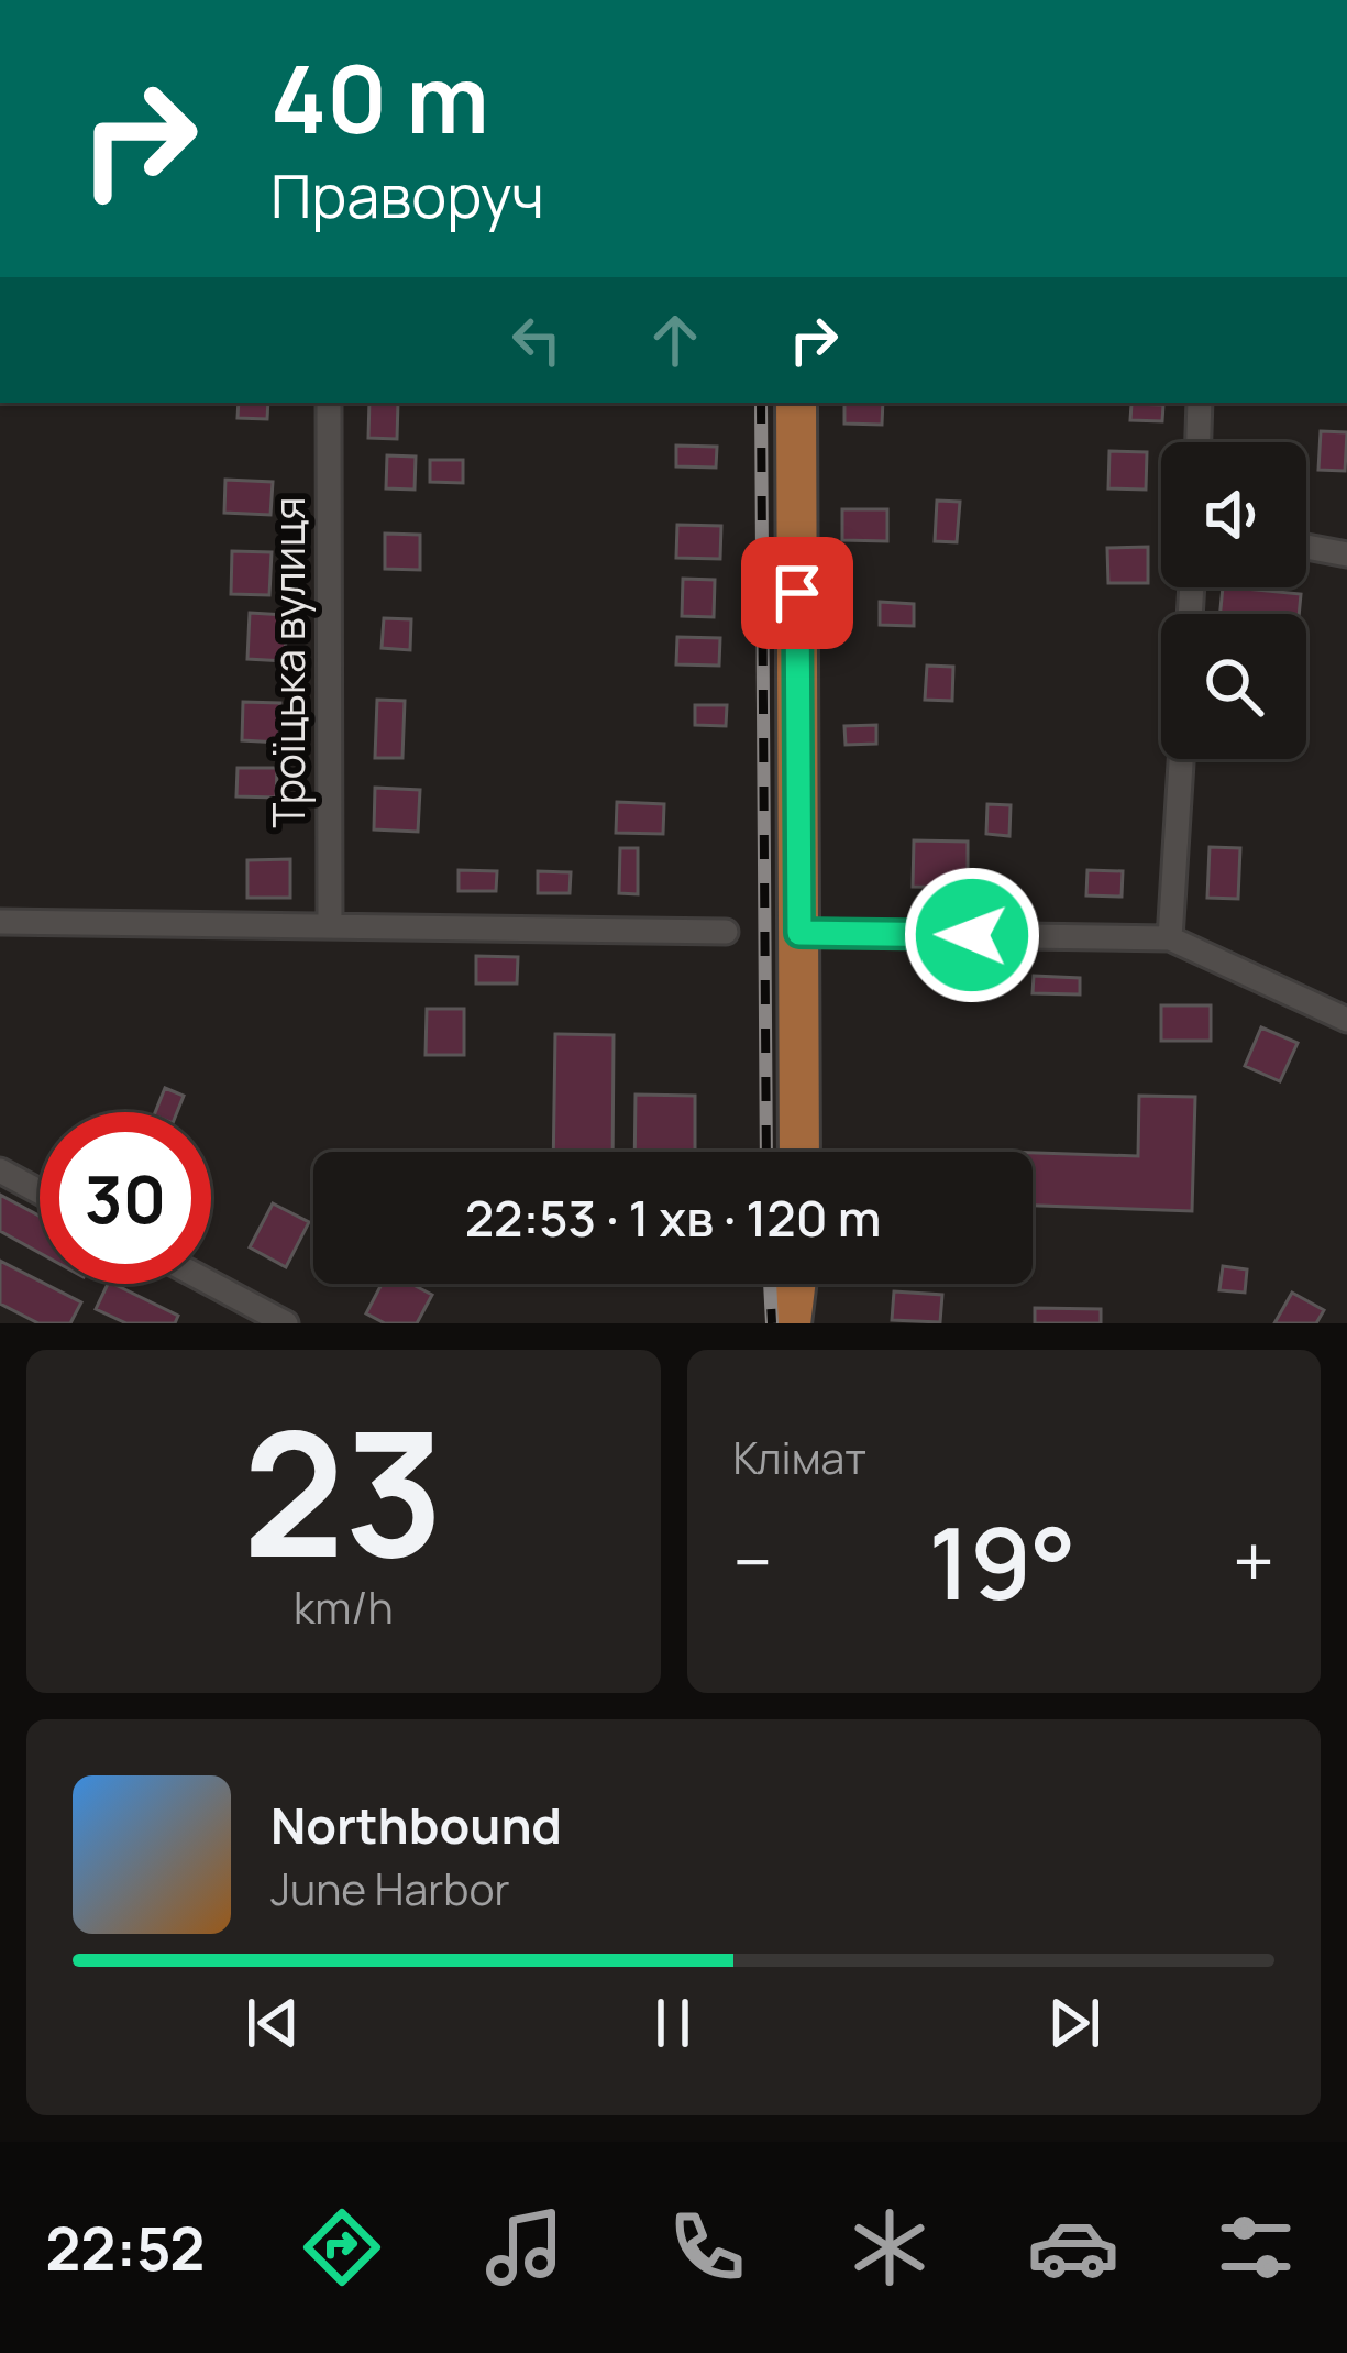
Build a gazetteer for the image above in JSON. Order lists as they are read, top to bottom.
{
  "streets": {
    "street": ["Троїцька вулиця"]
  },
  "page": {
    "turn": ["40 m", "Праворуч"],
    "limit": "30",
    "trip": "22:53 · 1 хв · 120 m",
    "tile": [
      ["23", "km/h"],
      "Клімат"
    ],
    "heat": ["−", "19°", "+"],
    "song": ["Northbound", "June Harbor"],
    "tabs": "22:52"
  }
}
